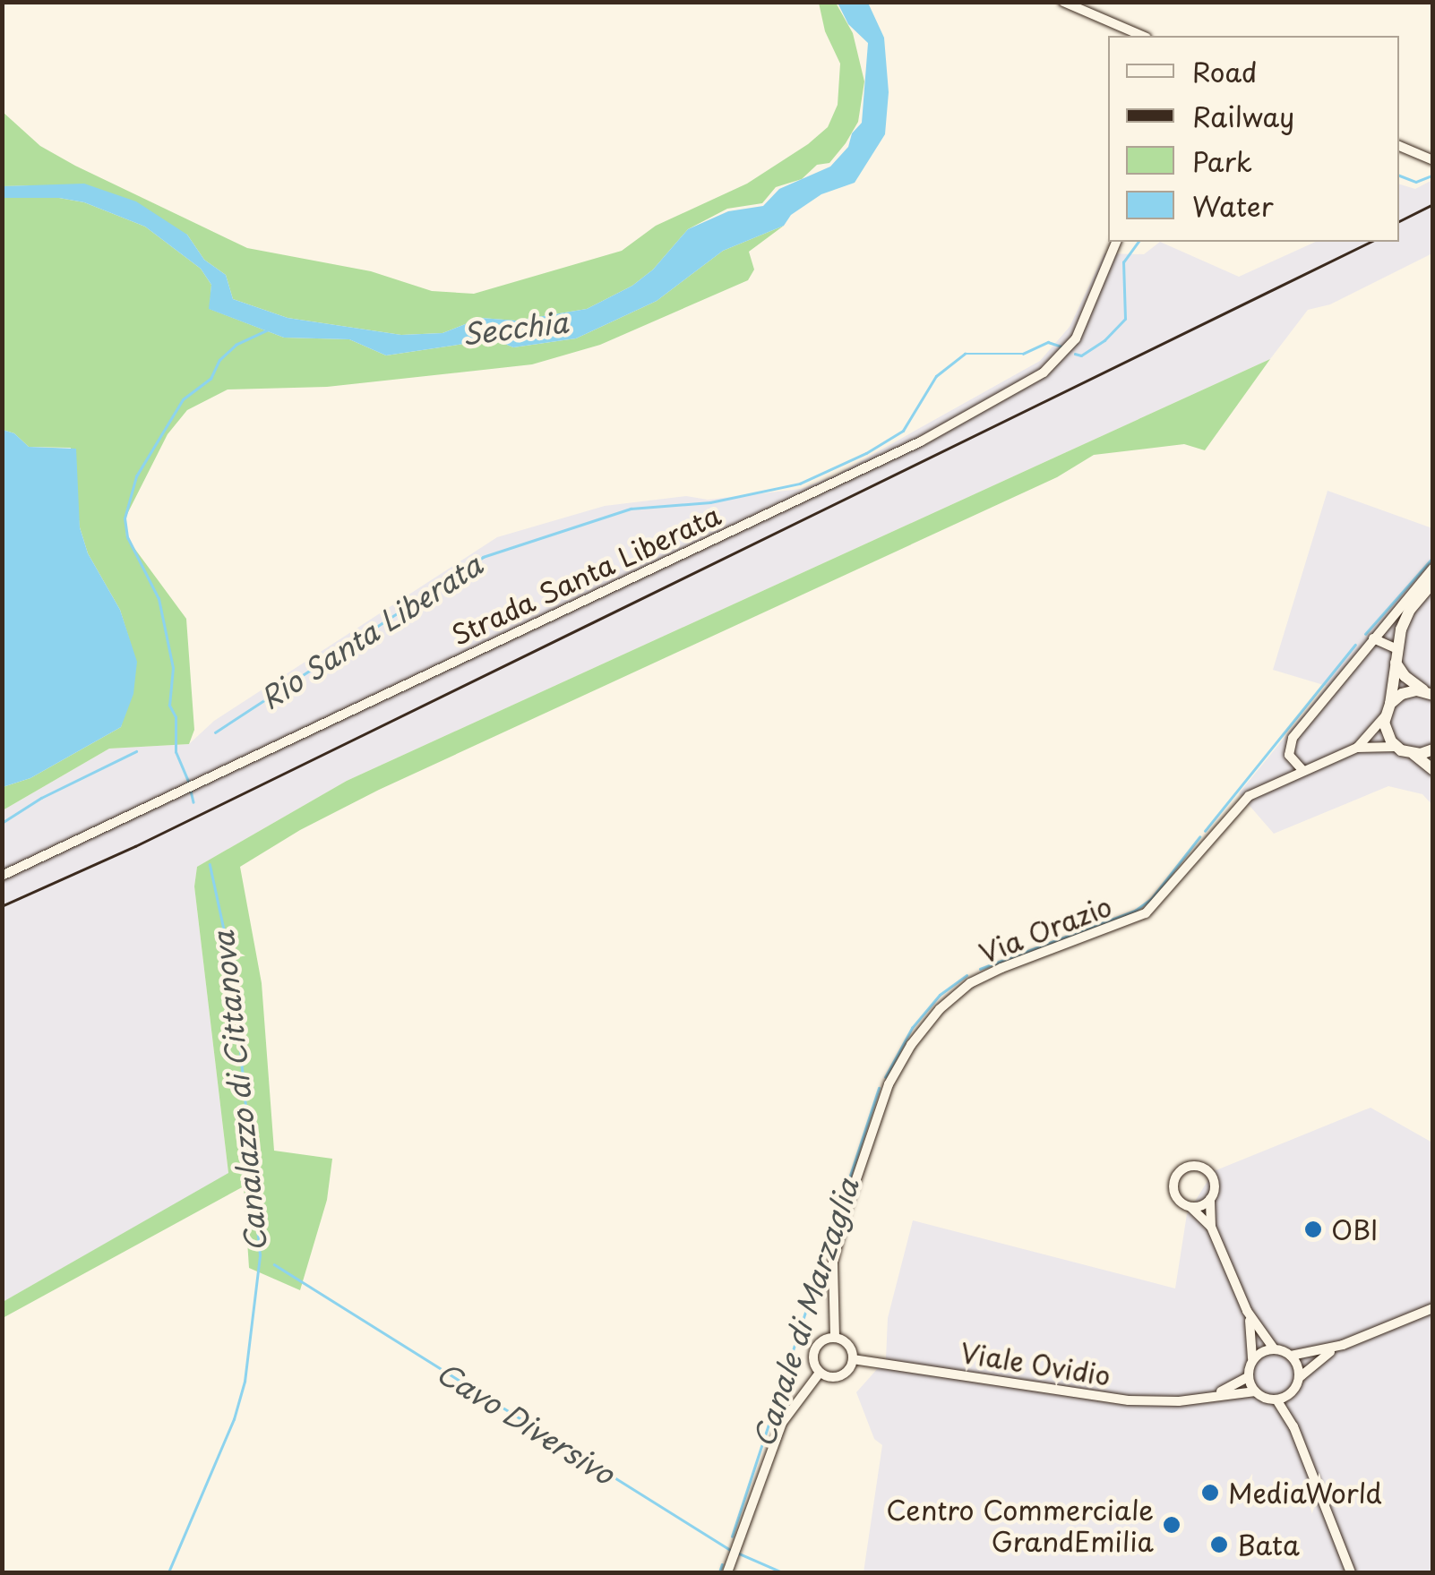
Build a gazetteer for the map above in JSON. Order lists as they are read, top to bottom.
{
  "streets": {
    "street": ["Strada Santa Liberata", "Via Orazio", "Viale Ovidio"]
  },
  "crossings": [
    ["Via Orazio", "Viale Ovidio"]
  ],
  "water": [
    "Secchia",
    "Rio Santa Liberata",
    "Canalazzo di Cittanova",
    "Canale di Marzaglia",
    "Cavo Diversivo"
  ],
  "places": [
    "OBI",
    "MediaWorld",
    "Centro Commerciale GrandEmilia",
    "Bata"
  ],
  "legend": [
    "Road",
    "Railway",
    "Park",
    "Water"
  ]
}
